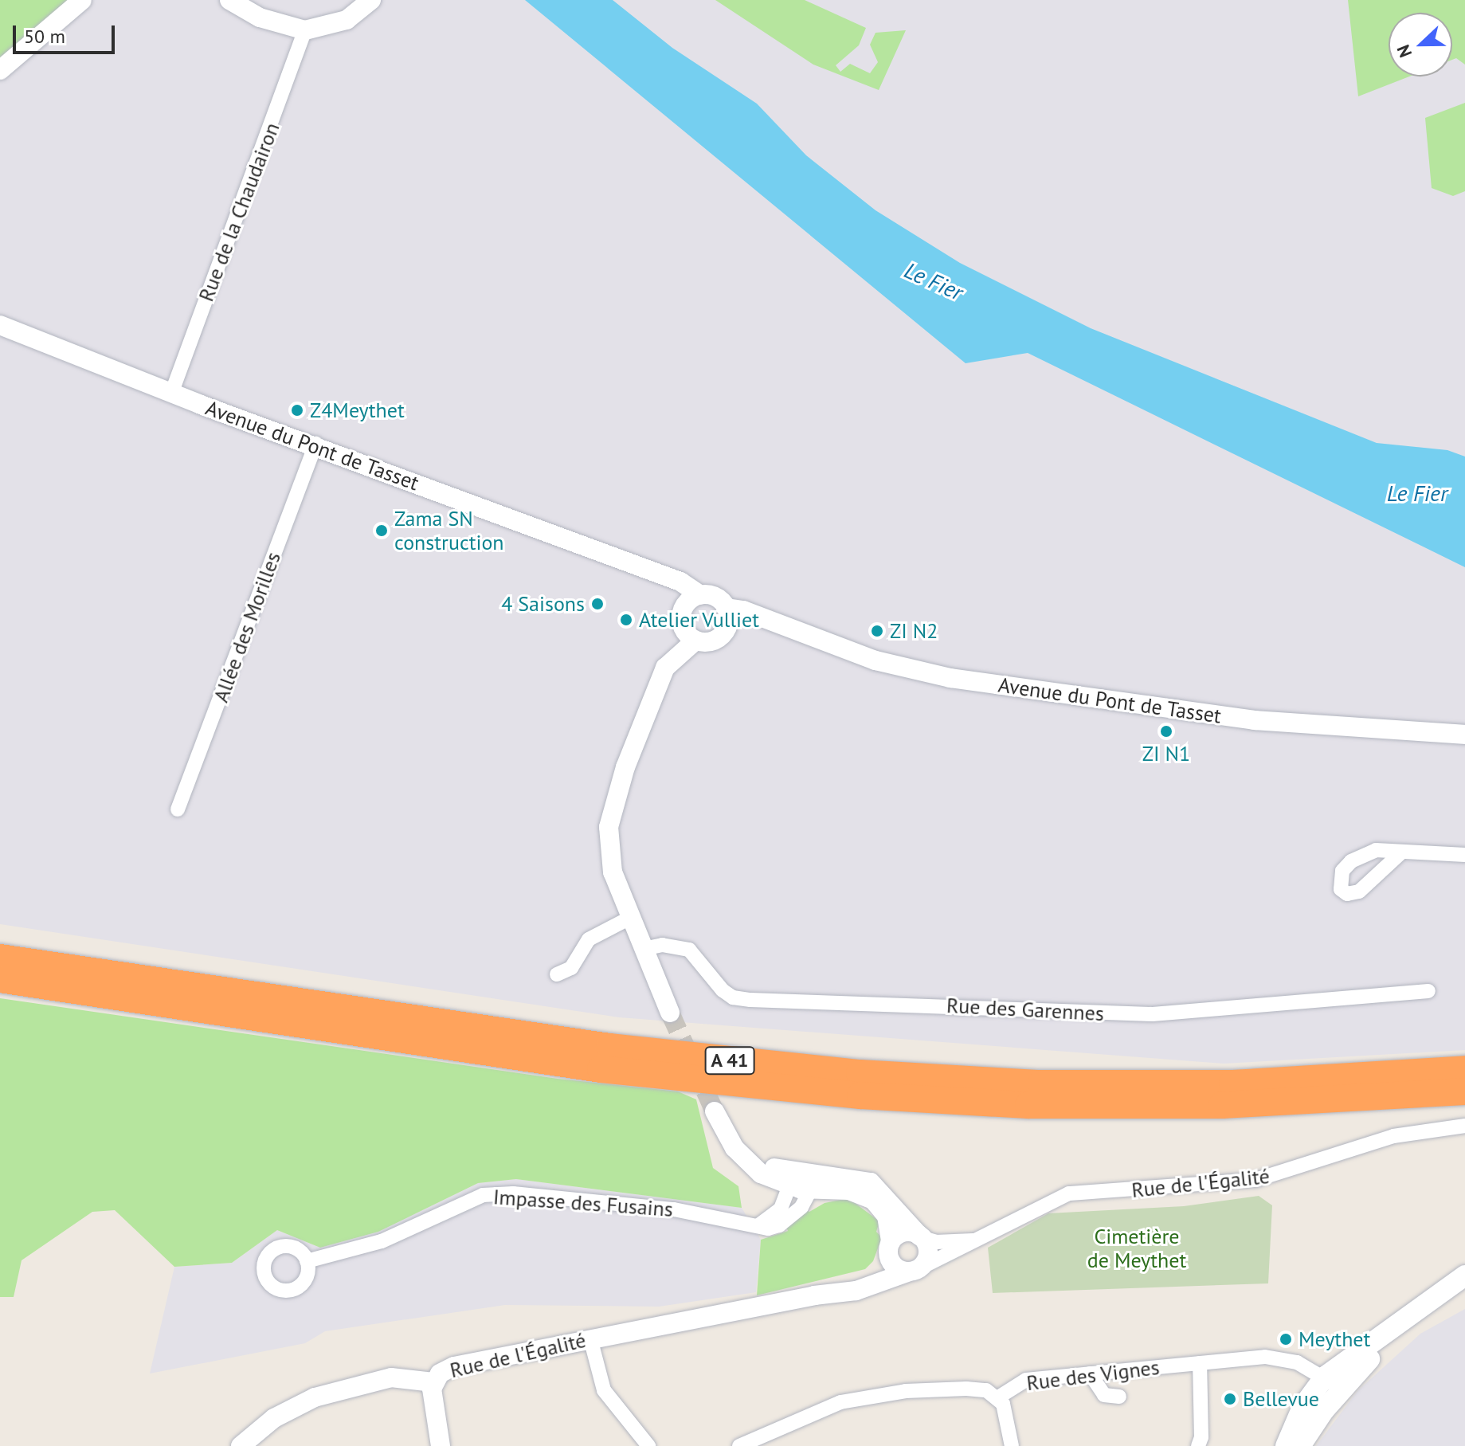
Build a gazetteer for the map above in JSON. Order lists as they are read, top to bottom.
{
  "streets": {
    "highway": ["A 41"],
    "street": [
      "Rue de la Chaudairon",
      "Avenue du Pont de Tasset",
      "Allée des Morilles",
      "Rue des Garennes",
      "Rue de l'Égalité",
      "Impasse des Fusains",
      "Rue des Vignes"
    ]
  },
  "crossings": [
    ["Rue de la Chaudairon", "Avenue du Pont de Tasset"],
    ["Avenue du Pont de Tasset", "Allée des Morilles"]
  ],
  "water": ["Le Fier"],
  "parks": ["Cimetière de Meythet"],
  "places": [
    "Z4Meythet",
    "Zama SN construction",
    "4 Saisons",
    "Atelier Vulliet",
    "ZI N2",
    "ZI N1",
    "Meythet",
    "Bellevue"
  ],
  "scale_bar": "50 m",
  "north": "left"
}
